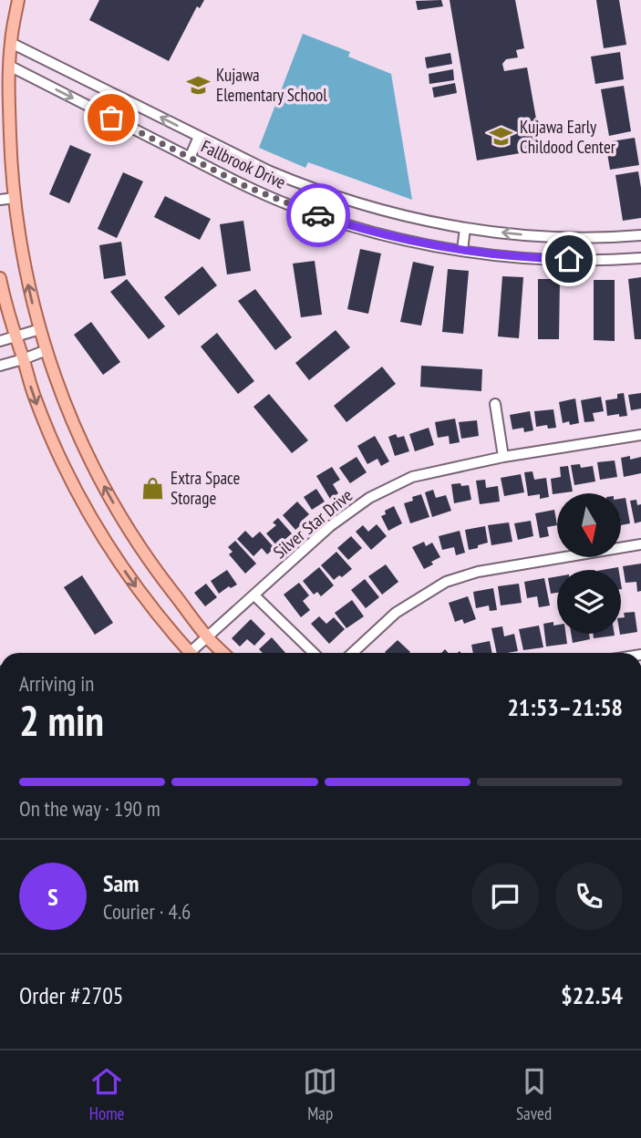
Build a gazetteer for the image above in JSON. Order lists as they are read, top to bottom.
{
  "streets": {
    "street": ["Fallbrook Drive", "Silver Star Drive"]
  },
  "places": {
    "school or university": ["Kujawa Elementary School", "Kujawa Early Childood Center"],
    "shop": ["Extra Space Storage"]
  },
  "north": "bottom",
  "page": {
    "heading": ["2 min", "Arriving in", "21:53–21:58"],
    "panel": [
      "Sam",
      "Courier · 4.6",
      "Order #2705",
      "$22.54"
    ],
    "bar": "On the way · 190 m",
    "round": "S",
    "tabs": ["Home", "Map", "Saved"]
  }
}
